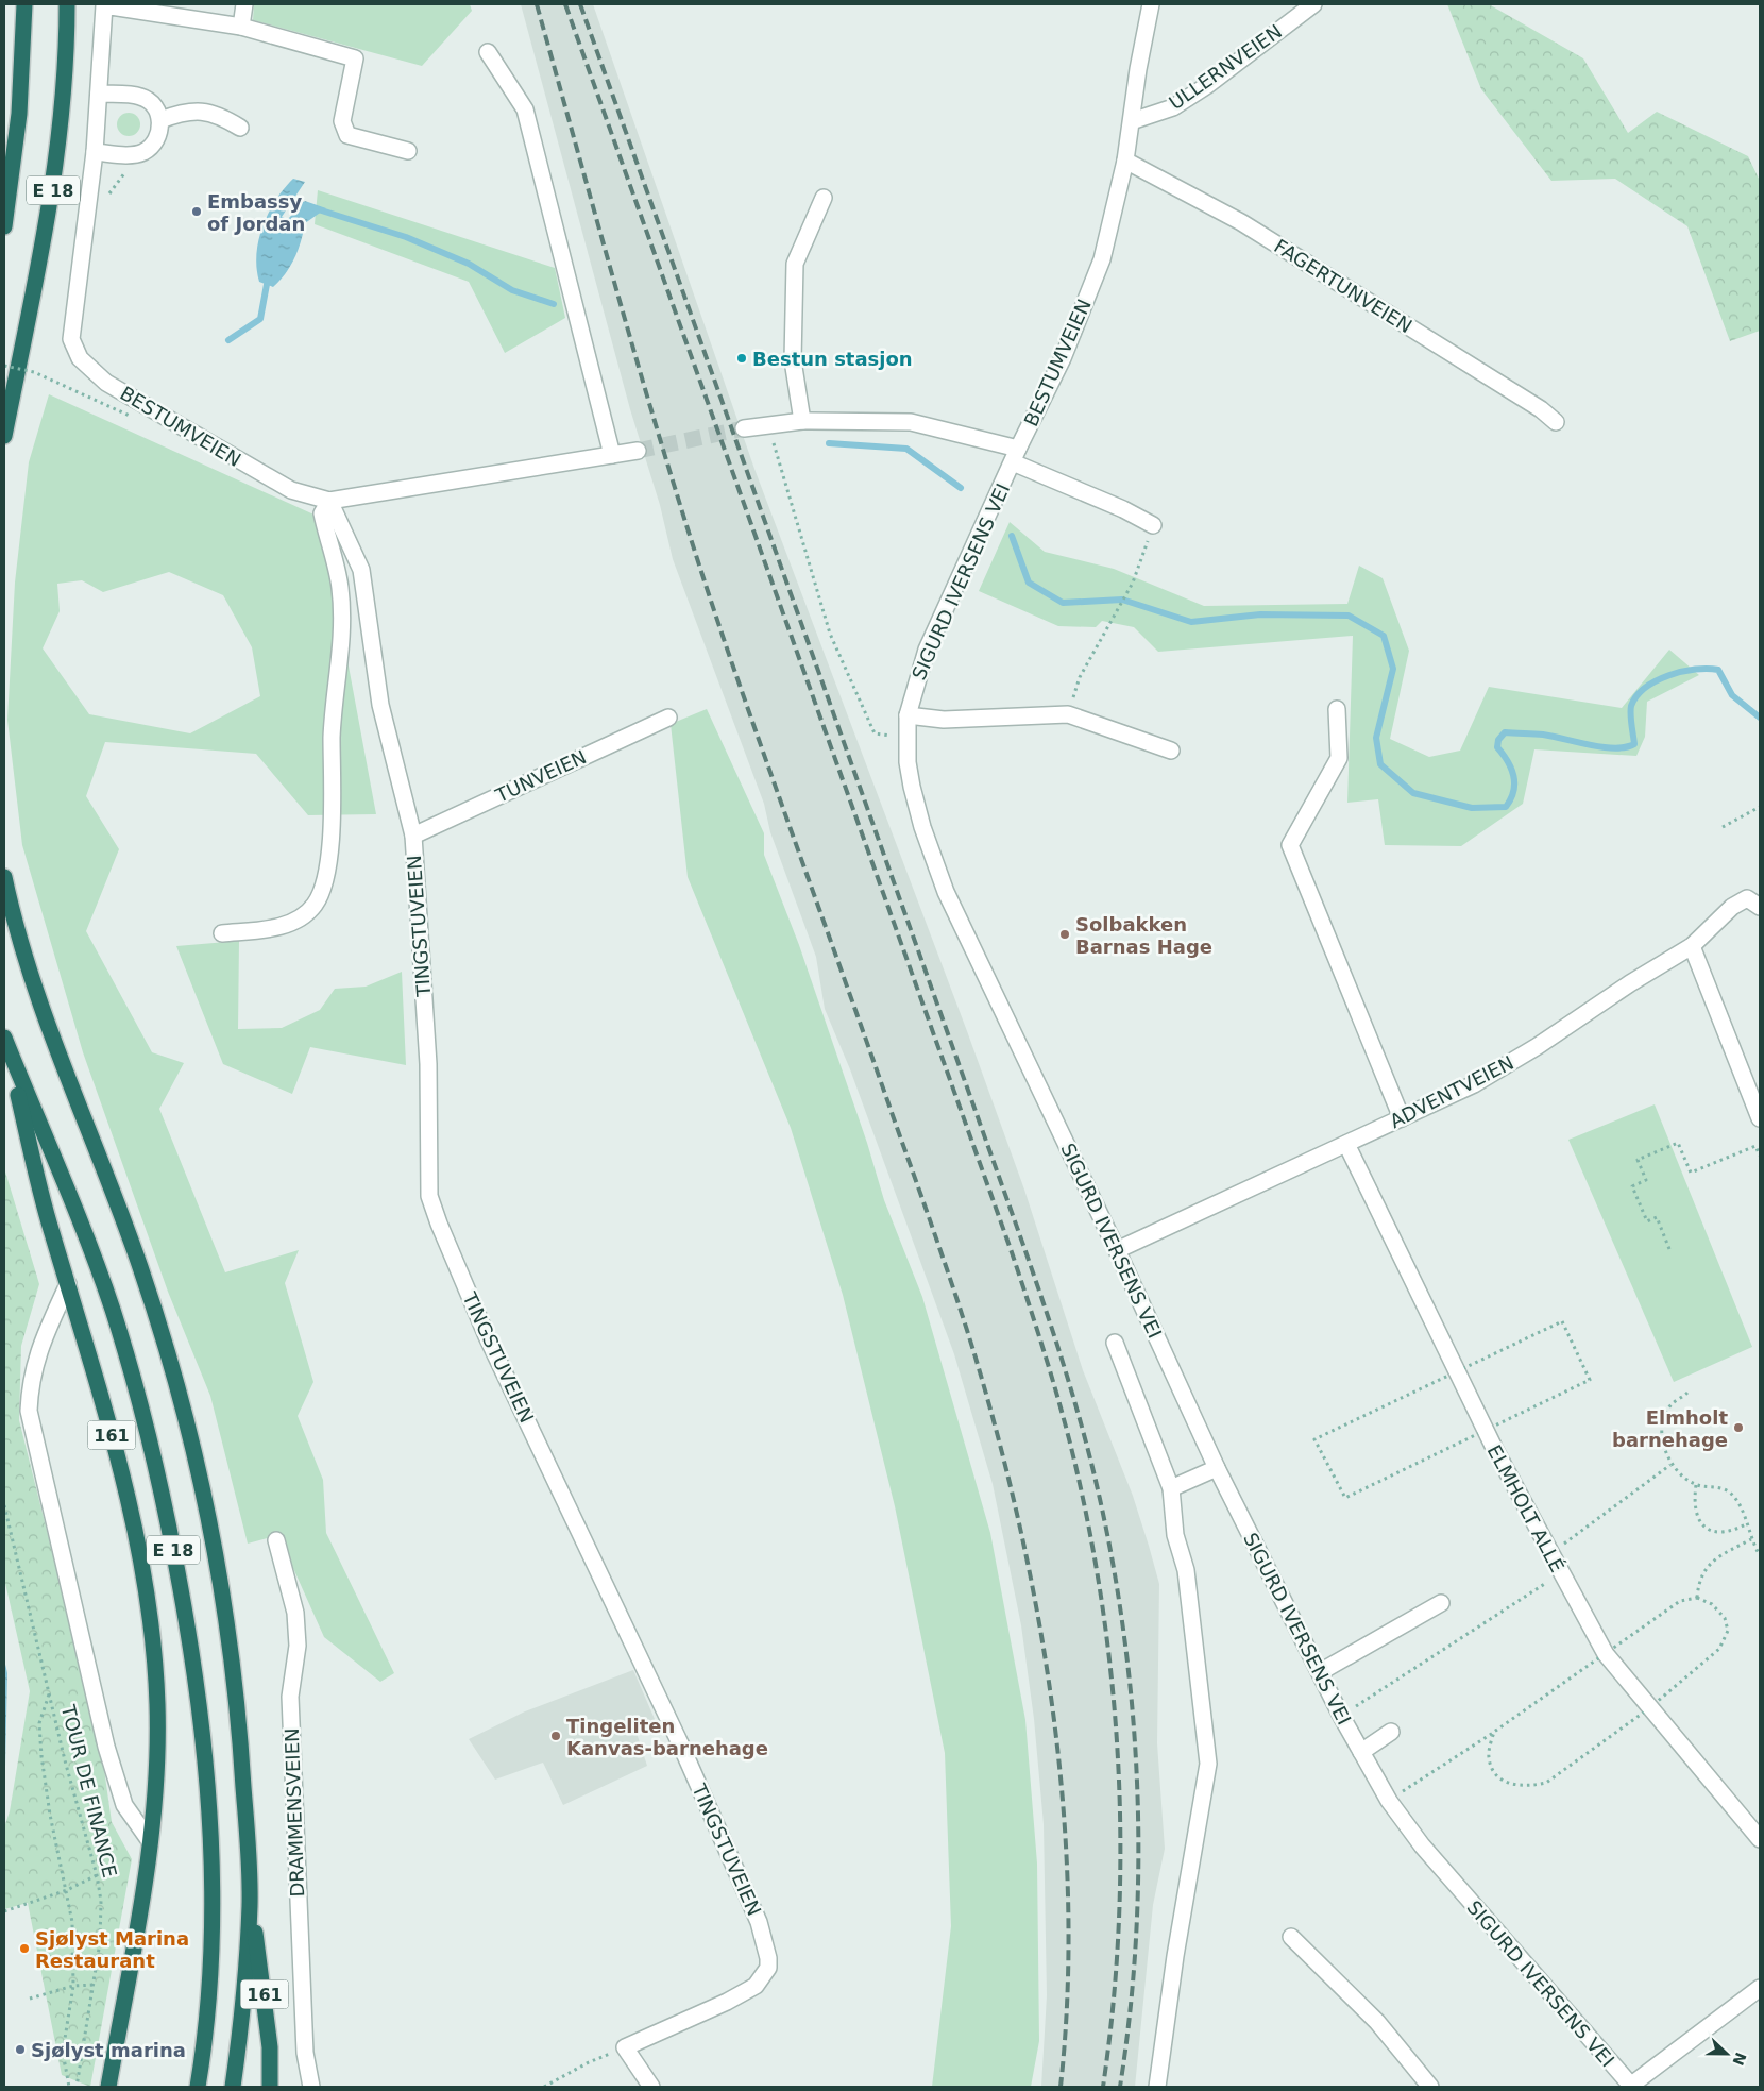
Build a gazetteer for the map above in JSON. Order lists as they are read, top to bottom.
{
  "streets": {
    "highway": ["E 18", "161"],
    "street": [
      "ULLERNVEIEN",
      "FAGERTUNVEIEN",
      "BESTUMVEIEN",
      "SIGURD IVERSENS VEI",
      "TUNVEIEN",
      "TINGSTUVEIEN",
      "ADVENTVEIEN",
      "ELMHOLT ALLÉ",
      "DRAMMENSVEIEN"
    ],
    "path": ["TOUR DE FINANCE"]
  },
  "crossings": [
    ["ULLERNVEIEN", "BESTUMVEIEN"],
    ["E 18", "161"],
    ["FAGERTUNVEIEN", "BESTUMVEIEN"],
    ["BESTUMVEIEN", "SIGURD IVERSENS VEI"],
    ["BESTUMVEIEN", "TINGSTUVEIEN"],
    ["SIGURD IVERSENS VEI", "ADVENTVEIEN"],
    ["TUNVEIEN", "TINGSTUVEIEN"],
    ["ADVENTVEIEN", "ELMHOLT ALLÉ"]
  ],
  "places": [
    "Embassy of Jordan",
    "Bestun stasjon",
    "Solbakken Barnas Hage",
    "Elmholt barnehage",
    "Tingeliten Kanvas-barnehage",
    "Sjølyst Marina Restaurant",
    "Sjølyst marina"
  ],
  "north": "right"
}
